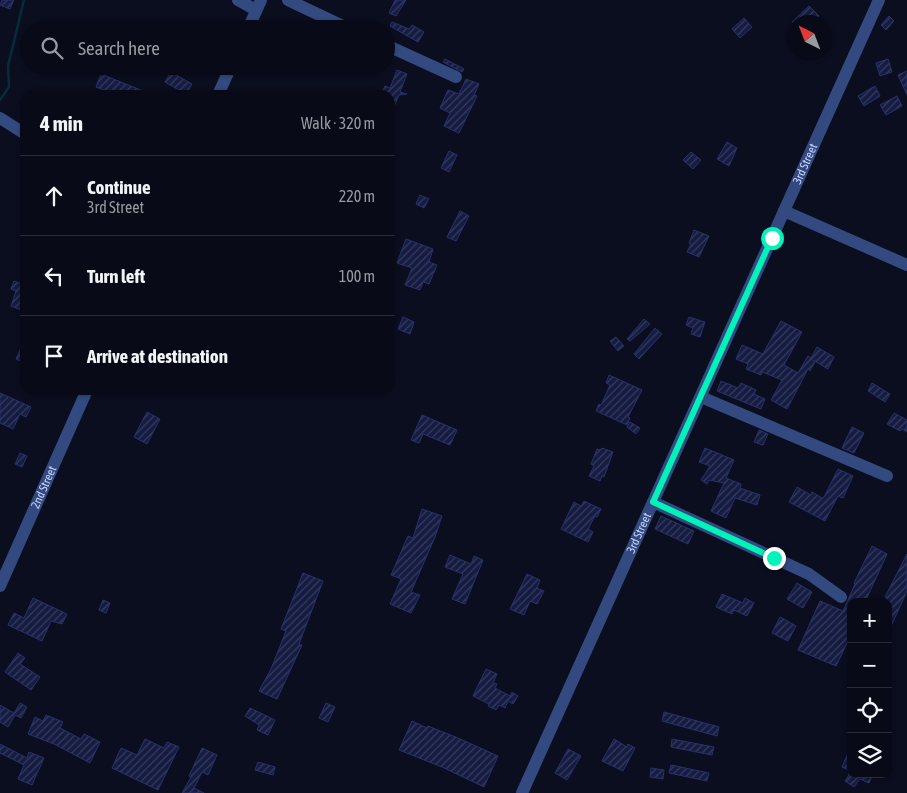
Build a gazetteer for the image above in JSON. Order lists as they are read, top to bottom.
{
  "streets": {
    "street": ["3rd Street", "2nd Street"]
  },
  "north": "top left",
  "page": {
    "search": "Search here",
    "heading": ["4 min", "Walk · 320 m"],
    "list": [
      ["Continue", "3rd Street", "220 m"],
      ["Turn left", "100 m"],
      "Arrive at destination"
    ],
    "map_buttons": ["+", "−"]
  }
}
